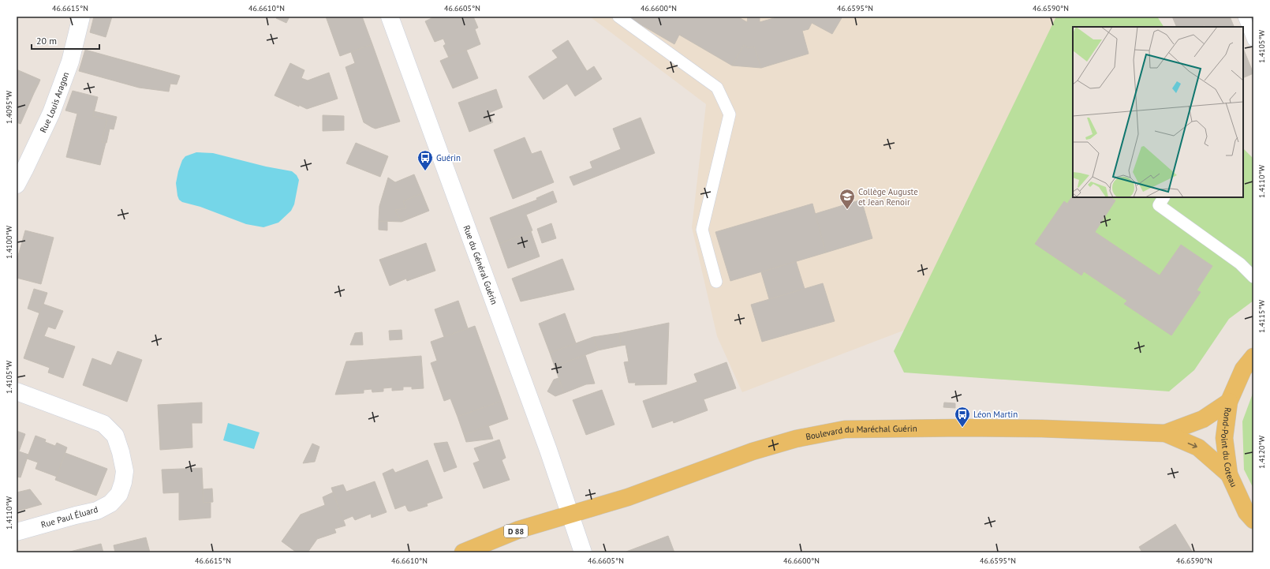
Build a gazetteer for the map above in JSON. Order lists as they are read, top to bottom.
{
  "streets": {
    "main road": [
      "Rue Louis Aragon",
      "Rue du Général Guérin",
      "Boulevard du Maréchal Guérin",
      "Rond-Point du Coteau",
      "Rue Paul Éluard",
      "D 88"
    ]
  },
  "crossings": [
    ["Rue du Général Guérin", "Boulevard du Maréchal Guérin"],
    ["Rue du Général Guérin", "D 88"],
    ["Boulevard du Maréchal Guérin", "Rond-Point du Coteau"],
    ["Boulevard du Maréchal Guérin", "D 88"]
  ],
  "places": {
    "bus stop": ["Guérin", "Léon Martin"],
    "school or university": ["Collège Auguste et Jean Renoir"]
  },
  "scale_bar": "20 m",
  "coordinates": [
    "46.6615°N",
    "46.6610°N",
    "46.6605°N",
    "46.6600°N",
    "46.6595°N",
    "46.6590°N",
    "1.4105°W",
    "1.4095°W",
    "1.4110°W",
    "1.4100°W",
    "1.4115°W",
    "1.4120°W"
  ]
}
